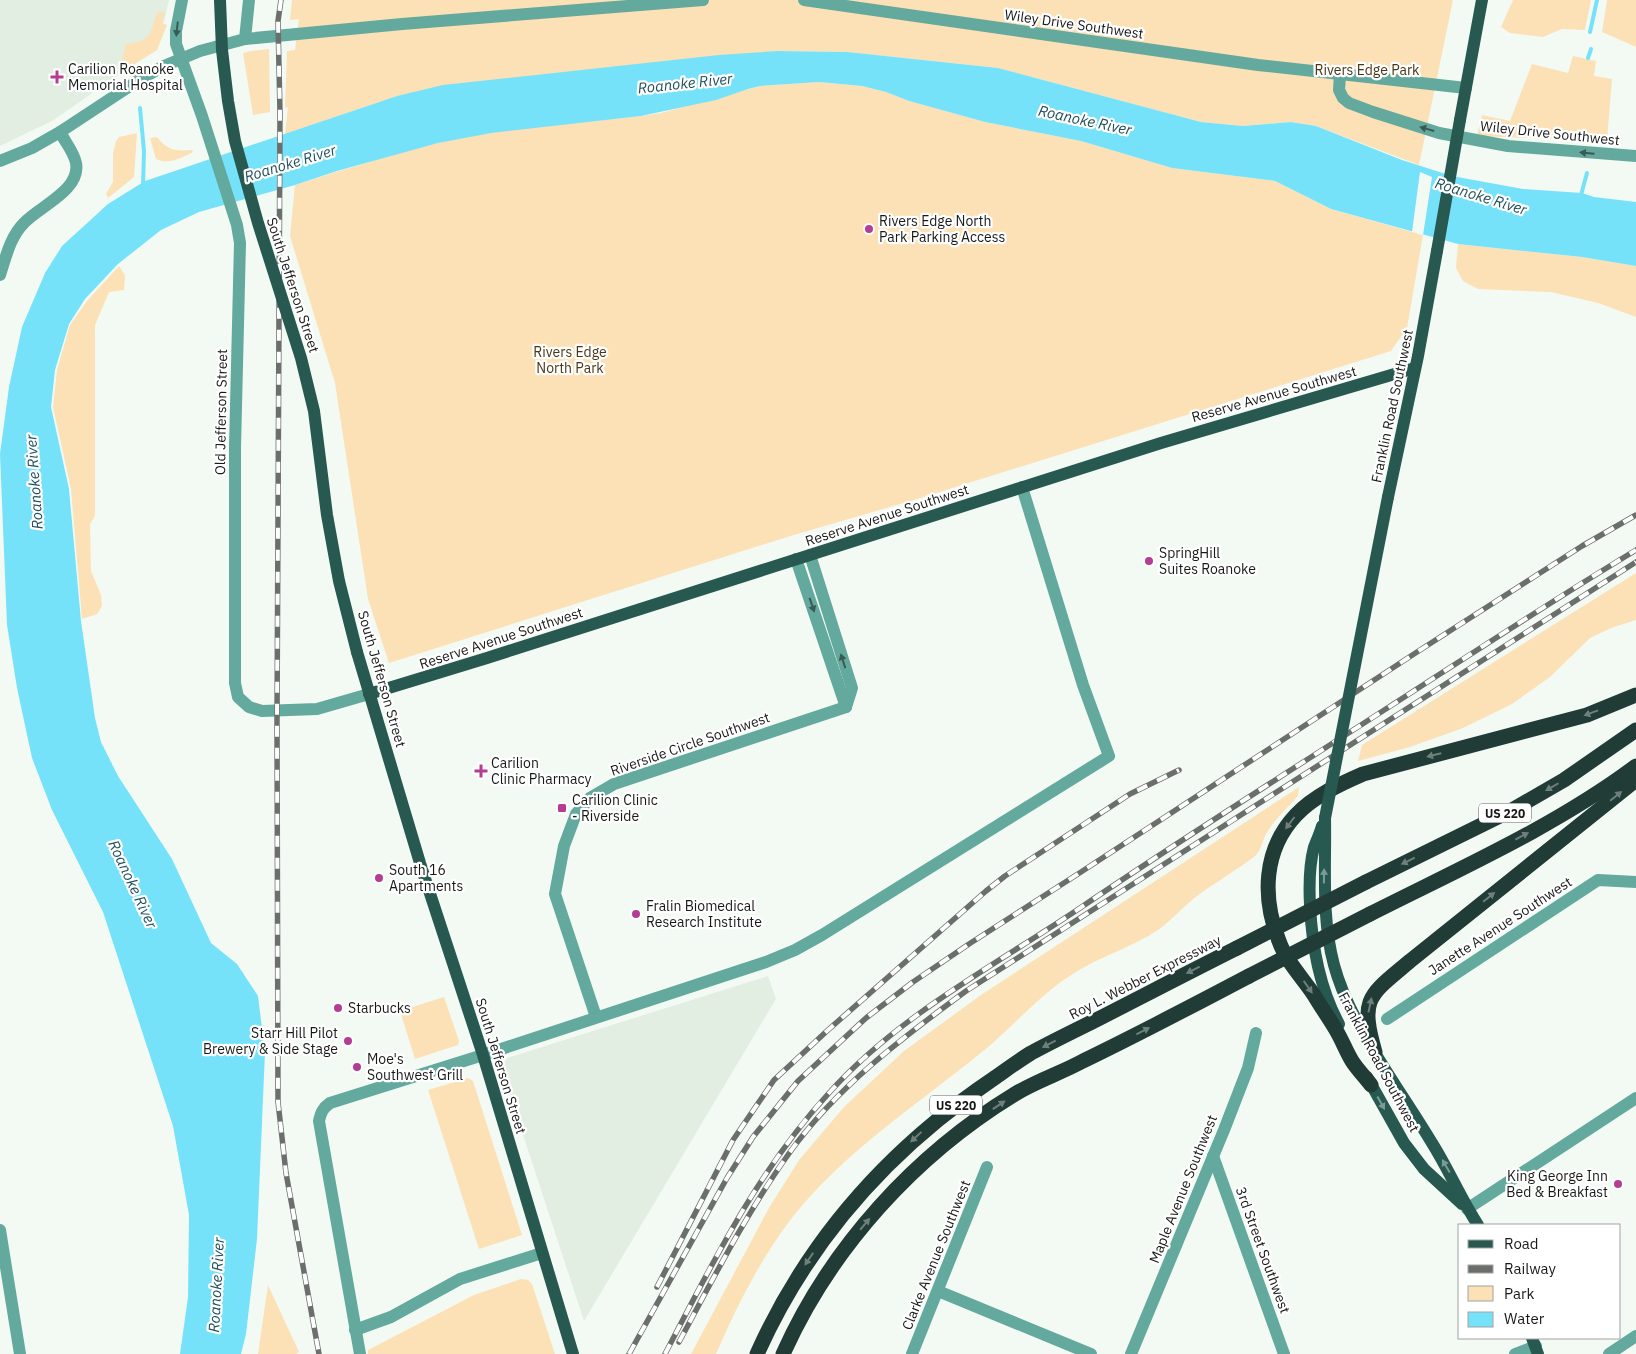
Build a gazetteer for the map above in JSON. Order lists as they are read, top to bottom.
{
  "streets": {
    "highway": ["US 220", "Roy L. Webber Expressway"],
    "main road": ["South Jefferson Street", "Reserve Avenue Southwest", "Franklin Road Southwest"],
    "street": [
      "Wiley Drive Southwest",
      "Old Jefferson Street",
      "Riverside Circle Southwest",
      "Janette Avenue Southwest",
      "Maple Avenue Southwest",
      "3rd Street Southwest",
      "Clarke Avenue Southwest"
    ]
  },
  "crossings": [
    ["Wiley Drive Southwest", "Franklin Road Southwest"],
    ["South Jefferson Street", "Reserve Avenue Southwest"],
    ["South Jefferson Street", "Old Jefferson Street"],
    ["Reserve Avenue Southwest", "Franklin Road Southwest"],
    ["Reserve Avenue Southwest", "Old Jefferson Street"],
    ["Maple Avenue Southwest", "3rd Street Southwest"]
  ],
  "water": ["Roanoke River"],
  "parks": ["Rivers Edge Park", "Rivers Edge North Park"],
  "places": {
    "health": ["Carilion Roanoke Memorial Hospital", "Carilion Clinic Pharmacy"],
    "other": [
      "Rivers Edge North Park Parking Access",
      "SpringHill Suites Roanoke",
      "South 16 Apartments",
      "Fralin Biomedical Research Institute",
      "Starbucks",
      "Starr Hill Pilot Brewery & Side Stage",
      "Moe's Southwest Grill",
      "King George Inn Bed & Breakfast"
    ],
    "transit": ["Carilion Clinic - Riverside"]
  },
  "legend": [
    "Road",
    "Railway",
    "Park",
    "Water"
  ]
}
